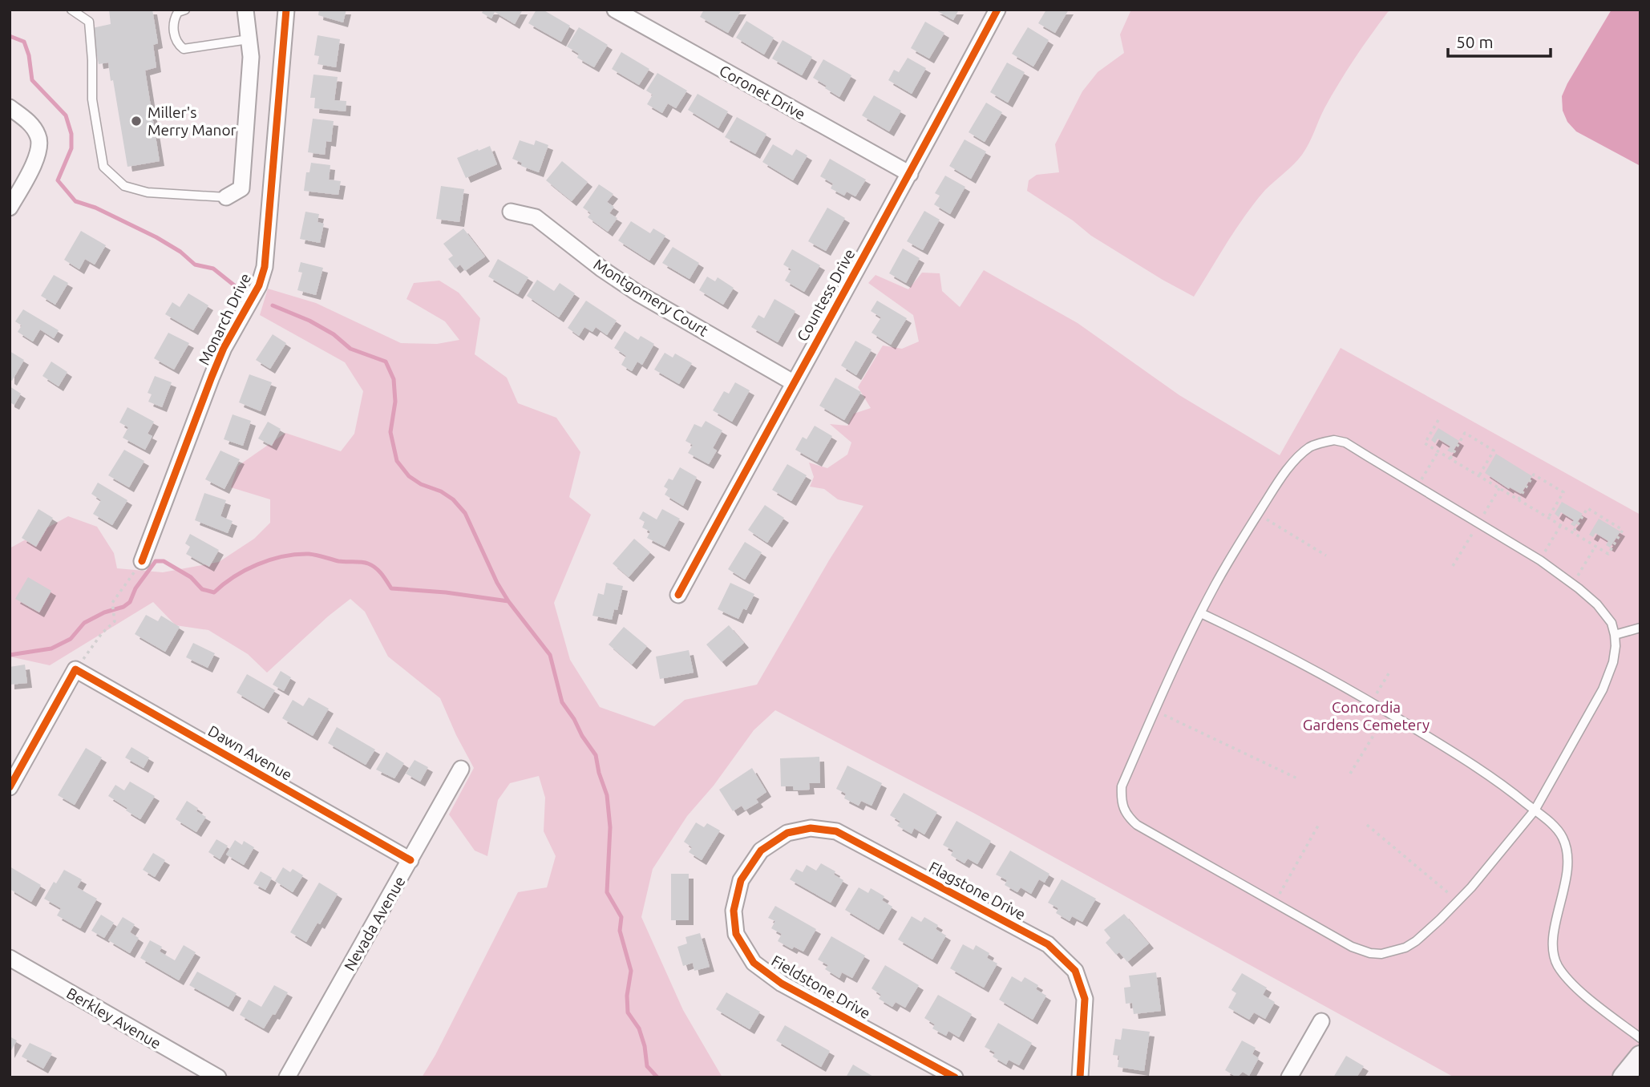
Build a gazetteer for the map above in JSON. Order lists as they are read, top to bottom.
{
  "streets": {
    "street": [
      "Coronet Drive",
      "Countess Drive",
      "Montgomery Court",
      "Monarch Drive",
      "Dawn Avenue",
      "Flagstone Drive",
      "Nevada Avenue",
      "Fieldstone Drive",
      "Berkley Avenue"
    ]
  },
  "crossings": [
    ["Coronet Drive", "Countess Drive"],
    ["Countess Drive", "Montgomery Court"],
    ["Dawn Avenue", "Nevada Avenue"],
    ["Flagstone Drive", "Fieldstone Drive"]
  ],
  "parks": ["Concordia Gardens Cemetery"],
  "places": ["Miller's Merry Manor"],
  "scale_bar": "50 m"
}
